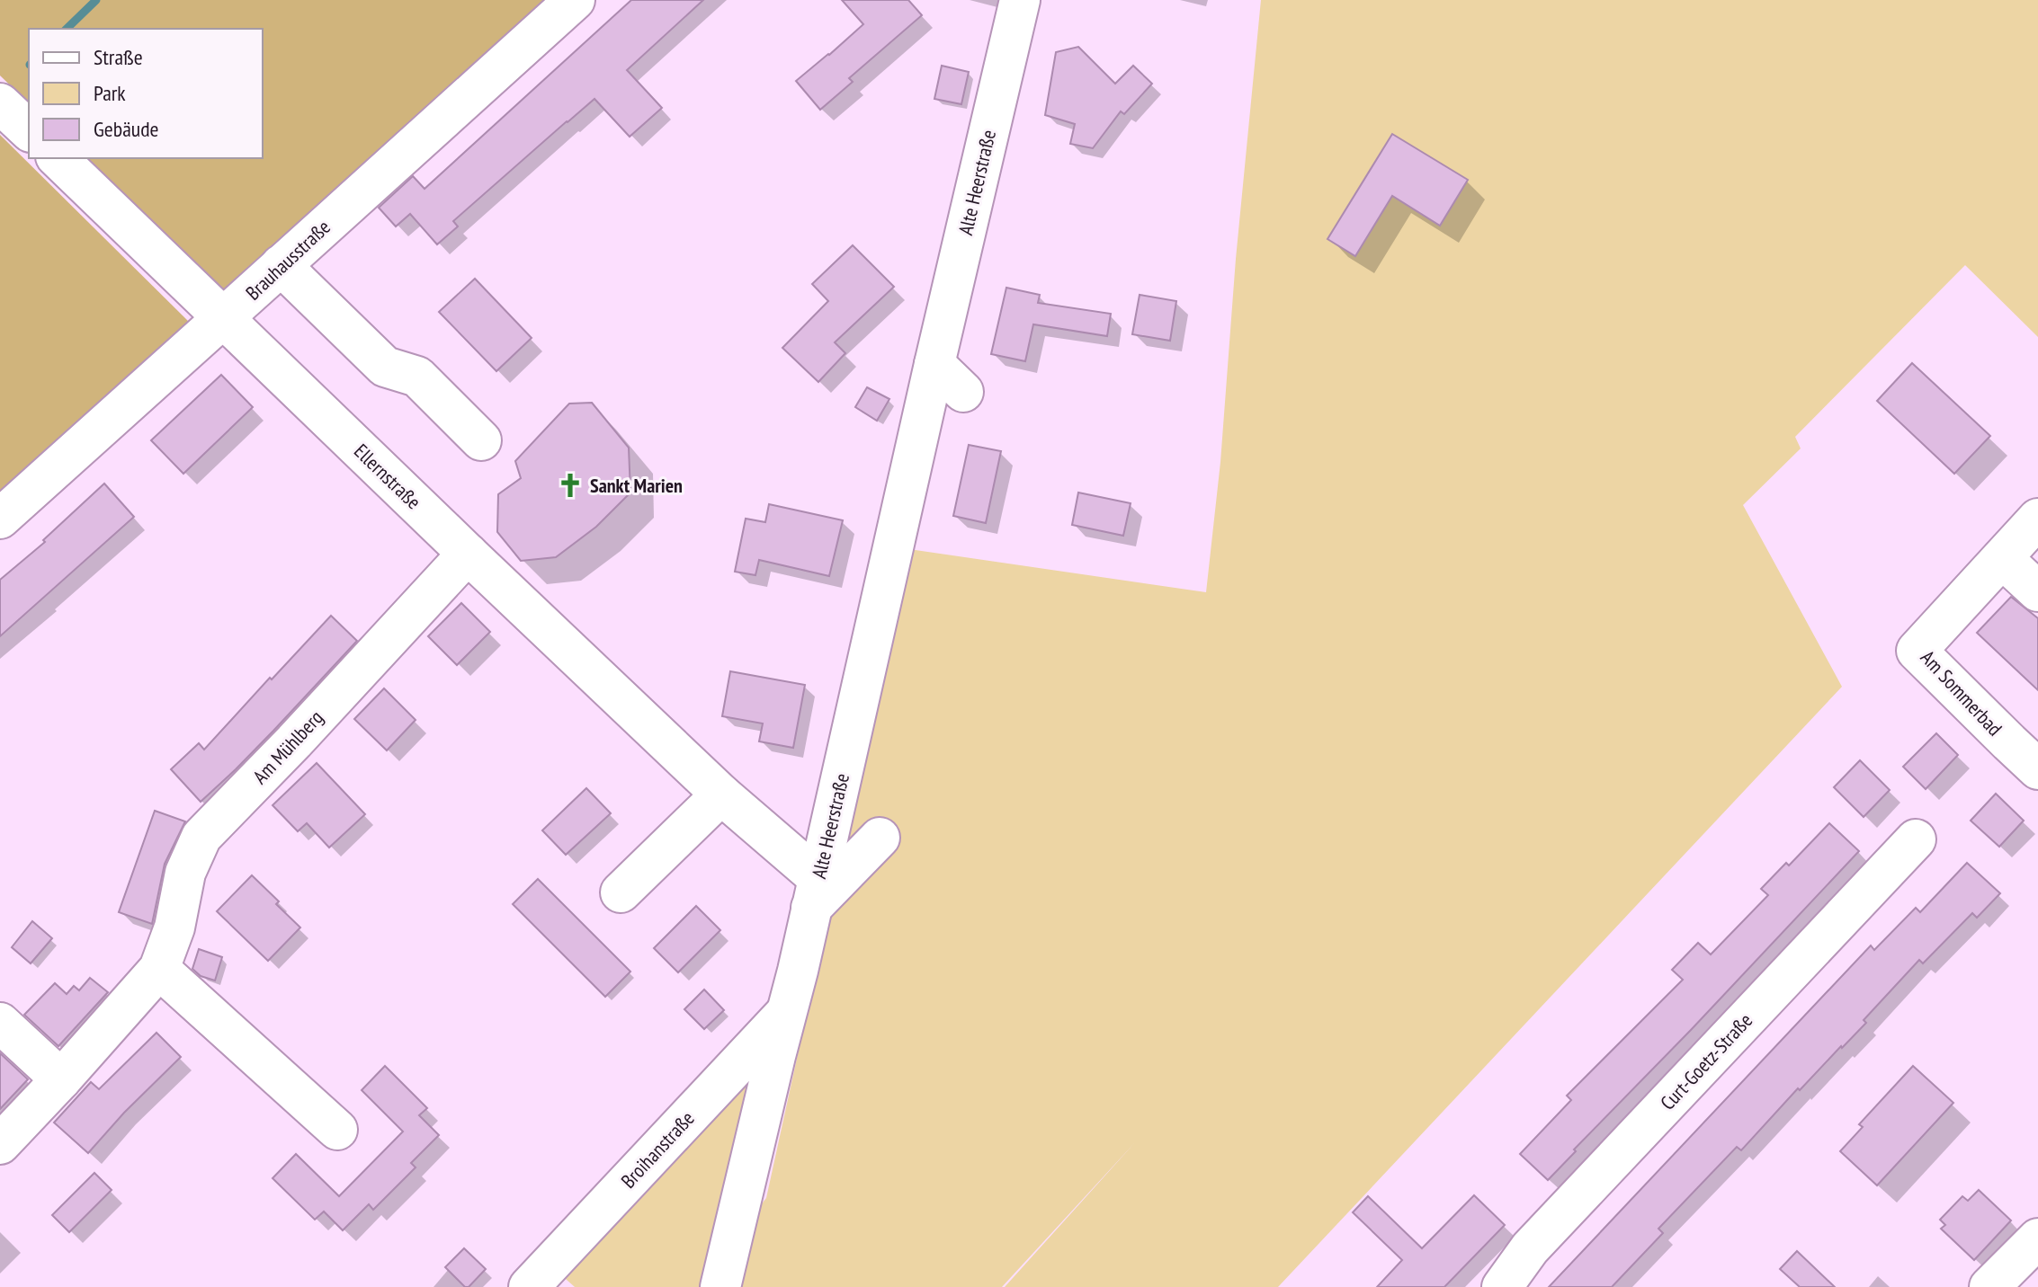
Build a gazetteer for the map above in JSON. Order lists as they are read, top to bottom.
{
  "streets": {
    "street": [
      "Alte Heerstraße",
      "Brauhausstraße",
      "Ellernstraße",
      "Am Sommerbad",
      "Am Mühlberg",
      "Curt-Goetz-Straße",
      "Broihanstraße"
    ]
  },
  "crossings": [
    ["Alte Heerstraße", "Ellernstraße"],
    ["Alte Heerstraße", "Broihanstraße"],
    ["Brauhausstraße", "Ellernstraße"],
    ["Ellernstraße", "Am Mühlberg"]
  ],
  "places": {
    "church": ["Sankt Marien"]
  },
  "legend": ["Straße", "Park", "Gebäude"]
}
